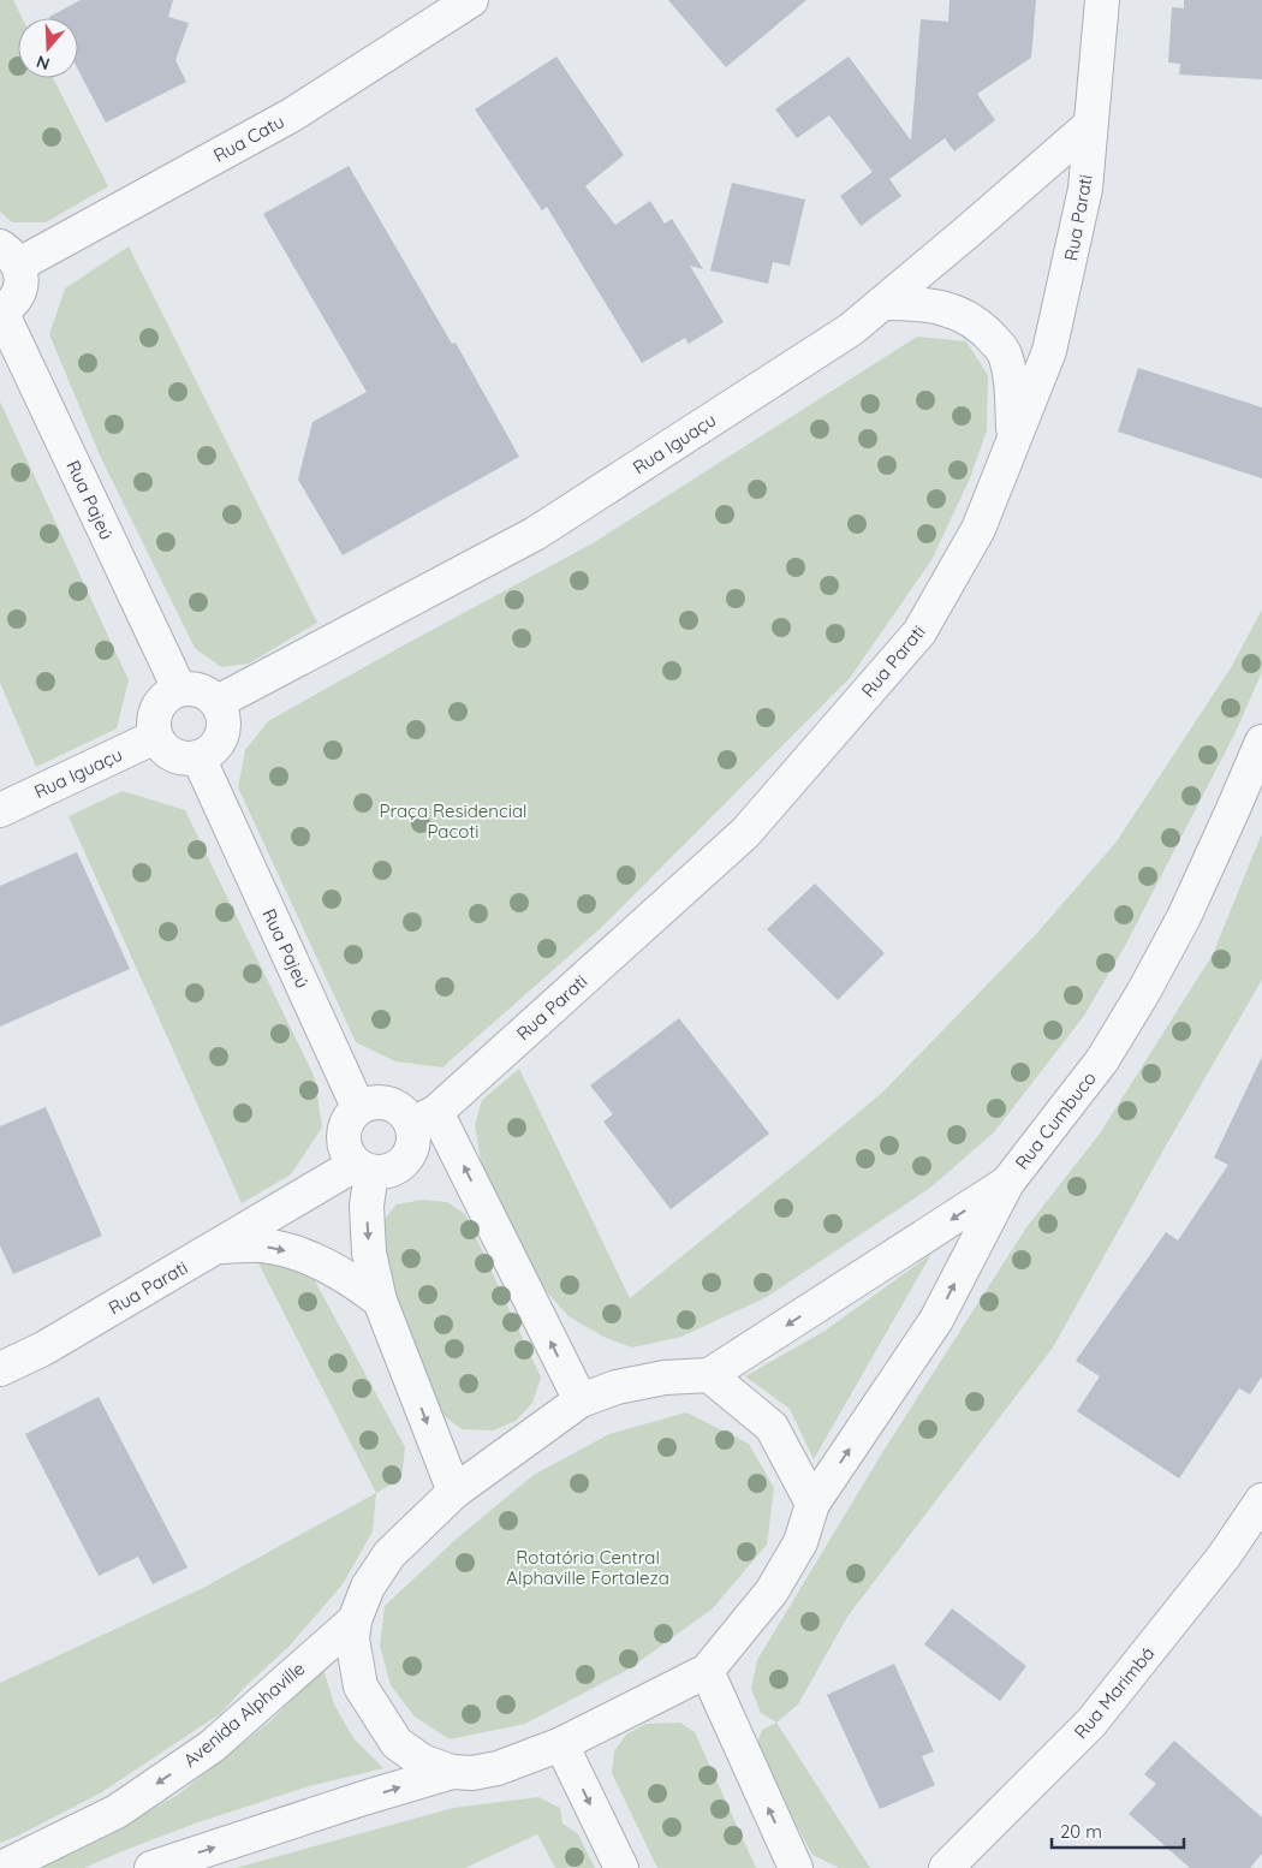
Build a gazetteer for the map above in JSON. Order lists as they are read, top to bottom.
{
  "streets": {
    "street": [
      "Rua Catu",
      "Rua Parati",
      "Rua Iguaçu",
      "Rua Pajeú",
      "Rua Cumbuco",
      "Rua Marimbá",
      "Avenida Alphaville"
    ]
  },
  "crossings": [
    ["Rua Parati", "Rua Iguaçu"],
    ["Rua Parati", "Rua Pajeú"],
    ["Rua Iguaçu", "Rua Pajeú"]
  ],
  "one_way": ["Rua Cumbuco"],
  "parks": ["Praça Residencial Pacoti", "Rotatória Central Alphaville Fortaleza"],
  "scale_bar": "20 m",
  "north": "bottom"
}
